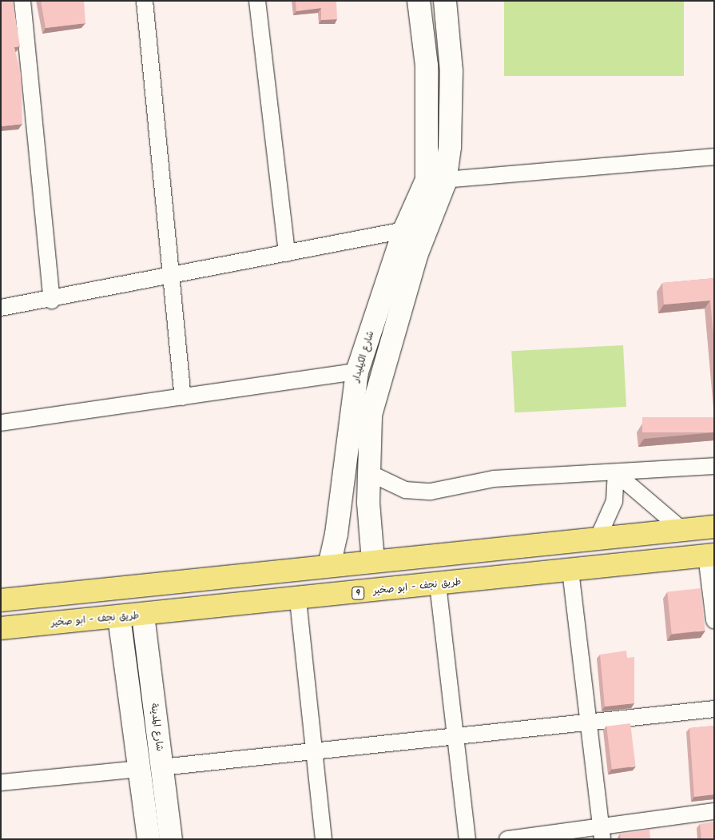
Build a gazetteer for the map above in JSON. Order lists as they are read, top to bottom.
{
  "streets": {
    "highway": ["طريق نجف - ابو صخير", "9"],
    "main road": ["شارع الكيليدار", "شارع المدينة"]
  },
  "crossings": [
    ["طريق نجف - ابو صخير", "شارع المدينة"]
  ]
}
